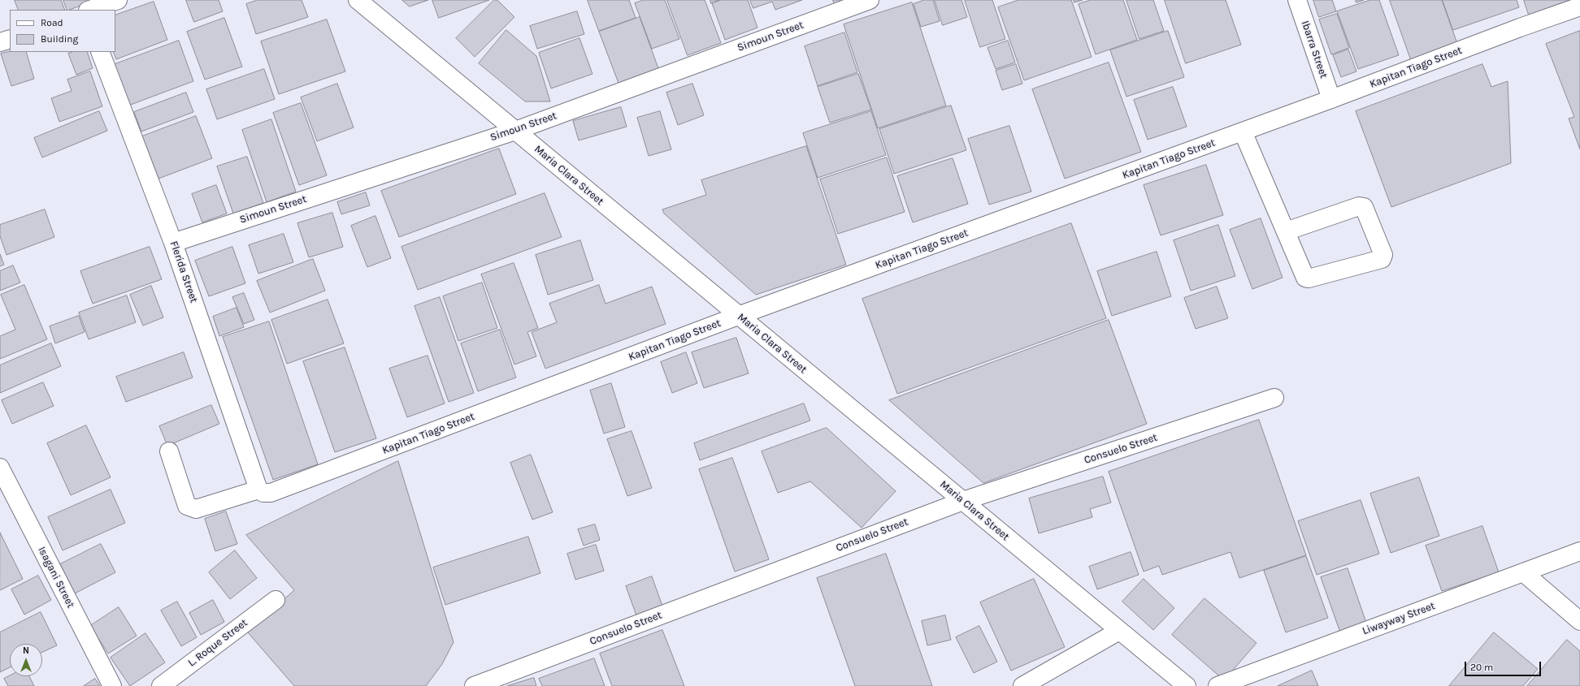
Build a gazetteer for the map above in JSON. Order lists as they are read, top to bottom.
{
  "streets": {
    "street": [
      "Simoun Street",
      "Ibarra Street",
      "Kapitan Tiago Street",
      "Maria Clara Street",
      "Flerida Street",
      "Consuelo Street",
      "Isagani Street",
      "Liwayway Street",
      "L. Roque Street"
    ]
  },
  "crossings": [
    ["Simoun Street", "Maria Clara Street"],
    ["Simoun Street", "Flerida Street"],
    ["Ibarra Street", "Kapitan Tiago Street"],
    ["Kapitan Tiago Street", "Maria Clara Street"],
    ["Kapitan Tiago Street", "Flerida Street"],
    ["Maria Clara Street", "Consuelo Street"]
  ],
  "legend": ["Road", "Building"],
  "scale_bar": "20 m",
  "north": "top"
}
